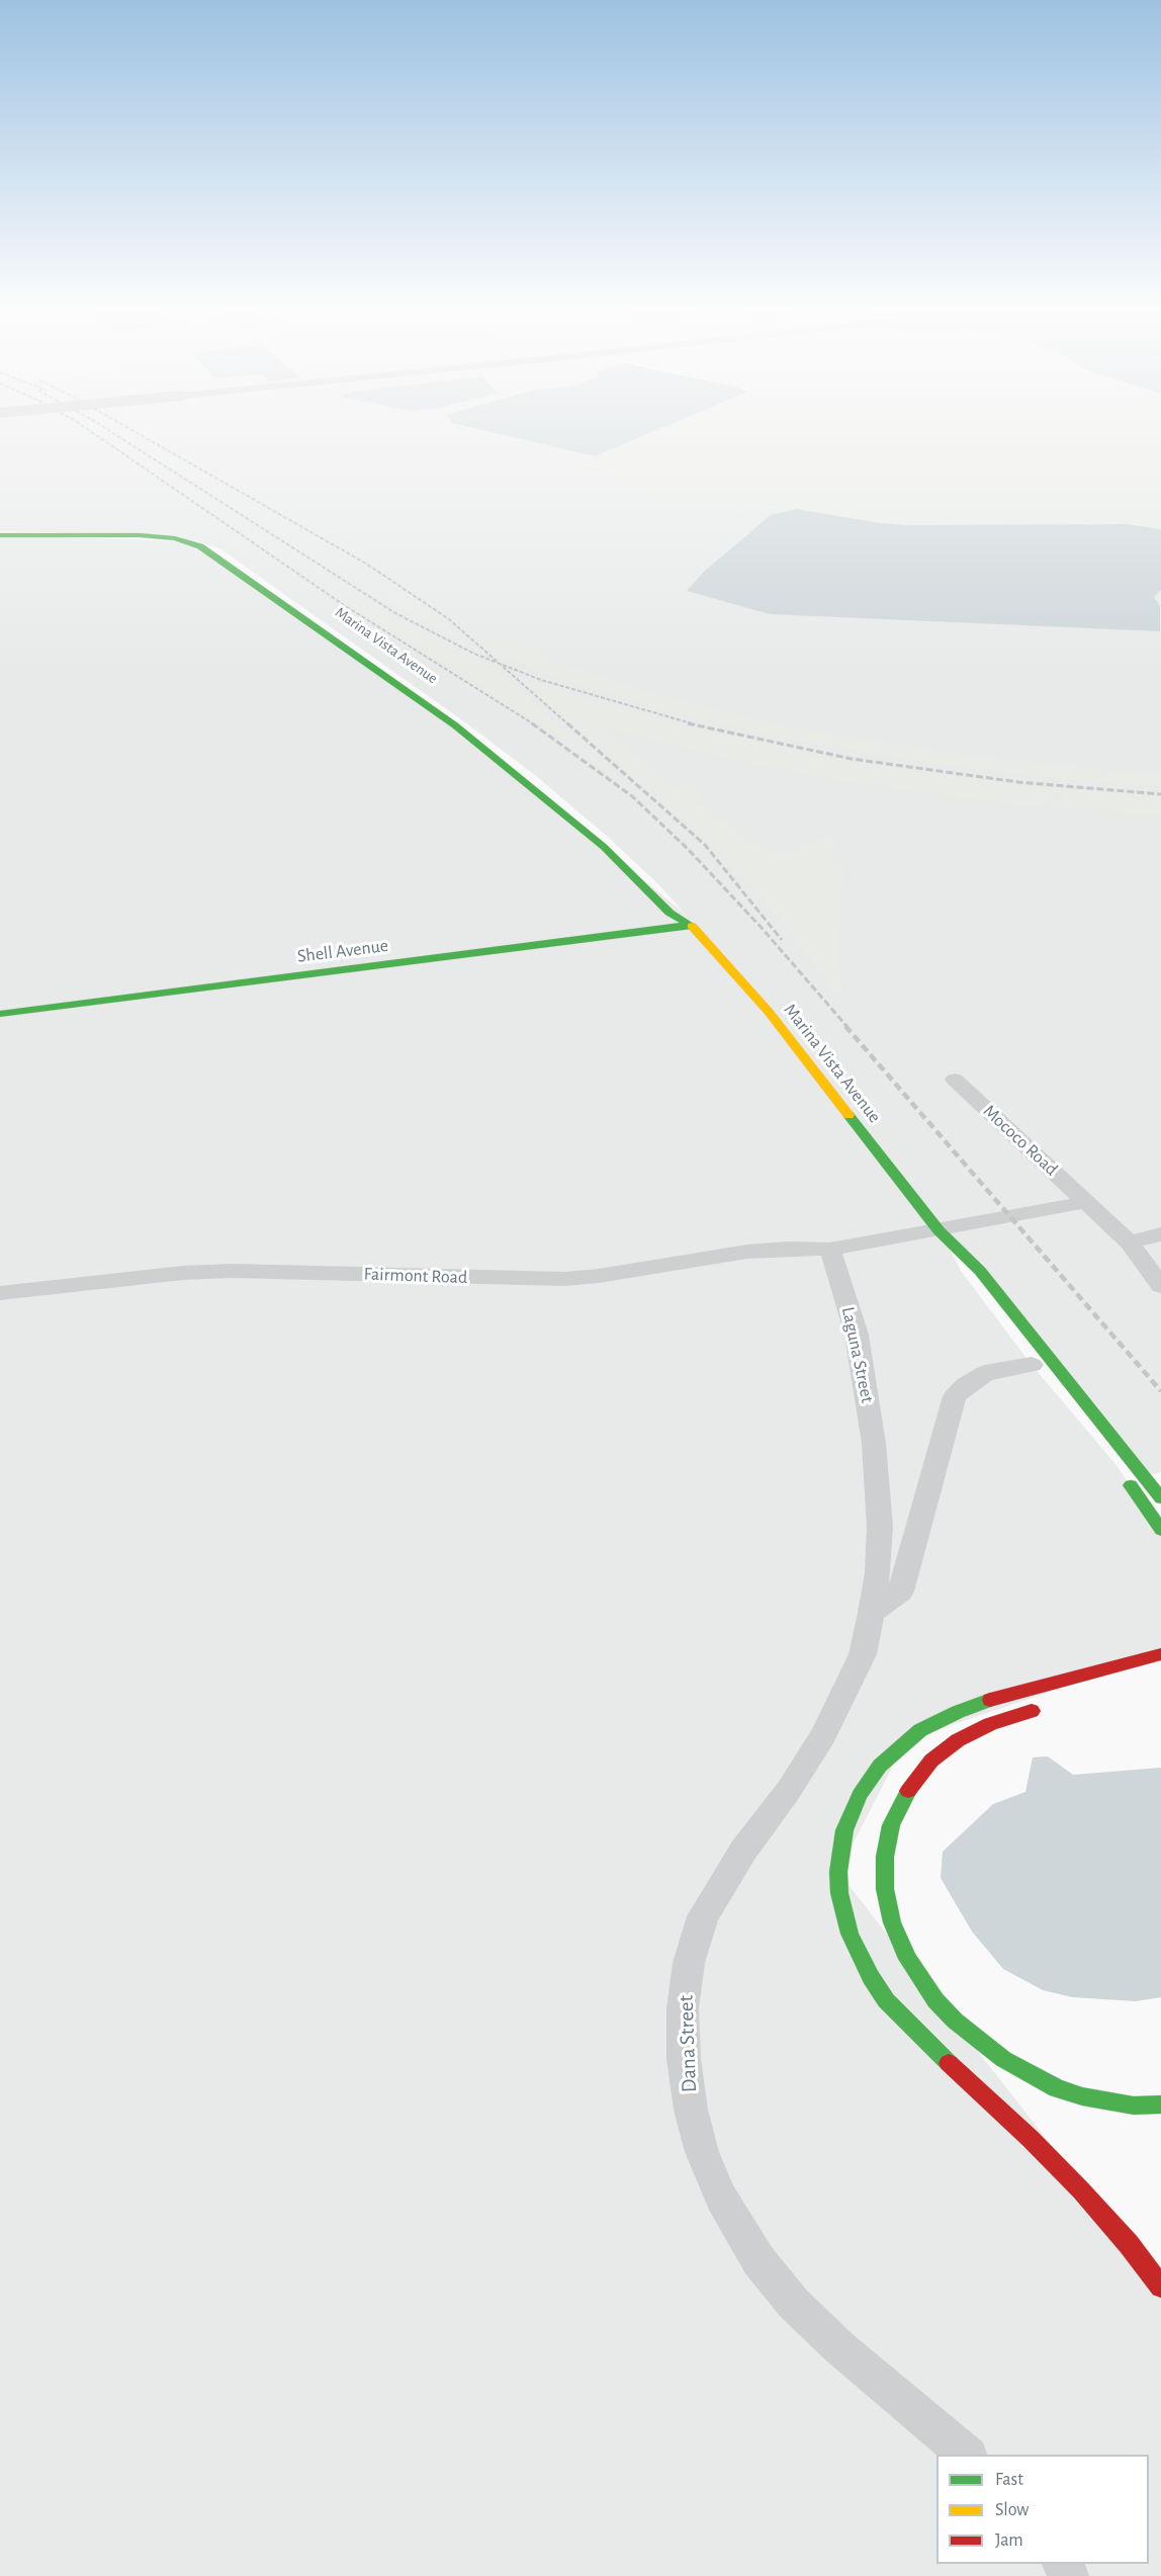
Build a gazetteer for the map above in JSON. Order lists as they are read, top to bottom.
{
  "streets": {
    "main road": ["Marina Vista Avenue", "Shell Avenue"],
    "street": [
      "Mococo Road",
      "Fairmont Road",
      "Laguna Street",
      "Dana Street"
    ]
  },
  "crossings": [
    ["Marina Vista Avenue", "Shell Avenue"],
    ["Fairmont Road", "Laguna Street"],
    ["Laguna Street", "Dana Street"]
  ],
  "legend": ["Fast", "Slow", "Jam"]
}
